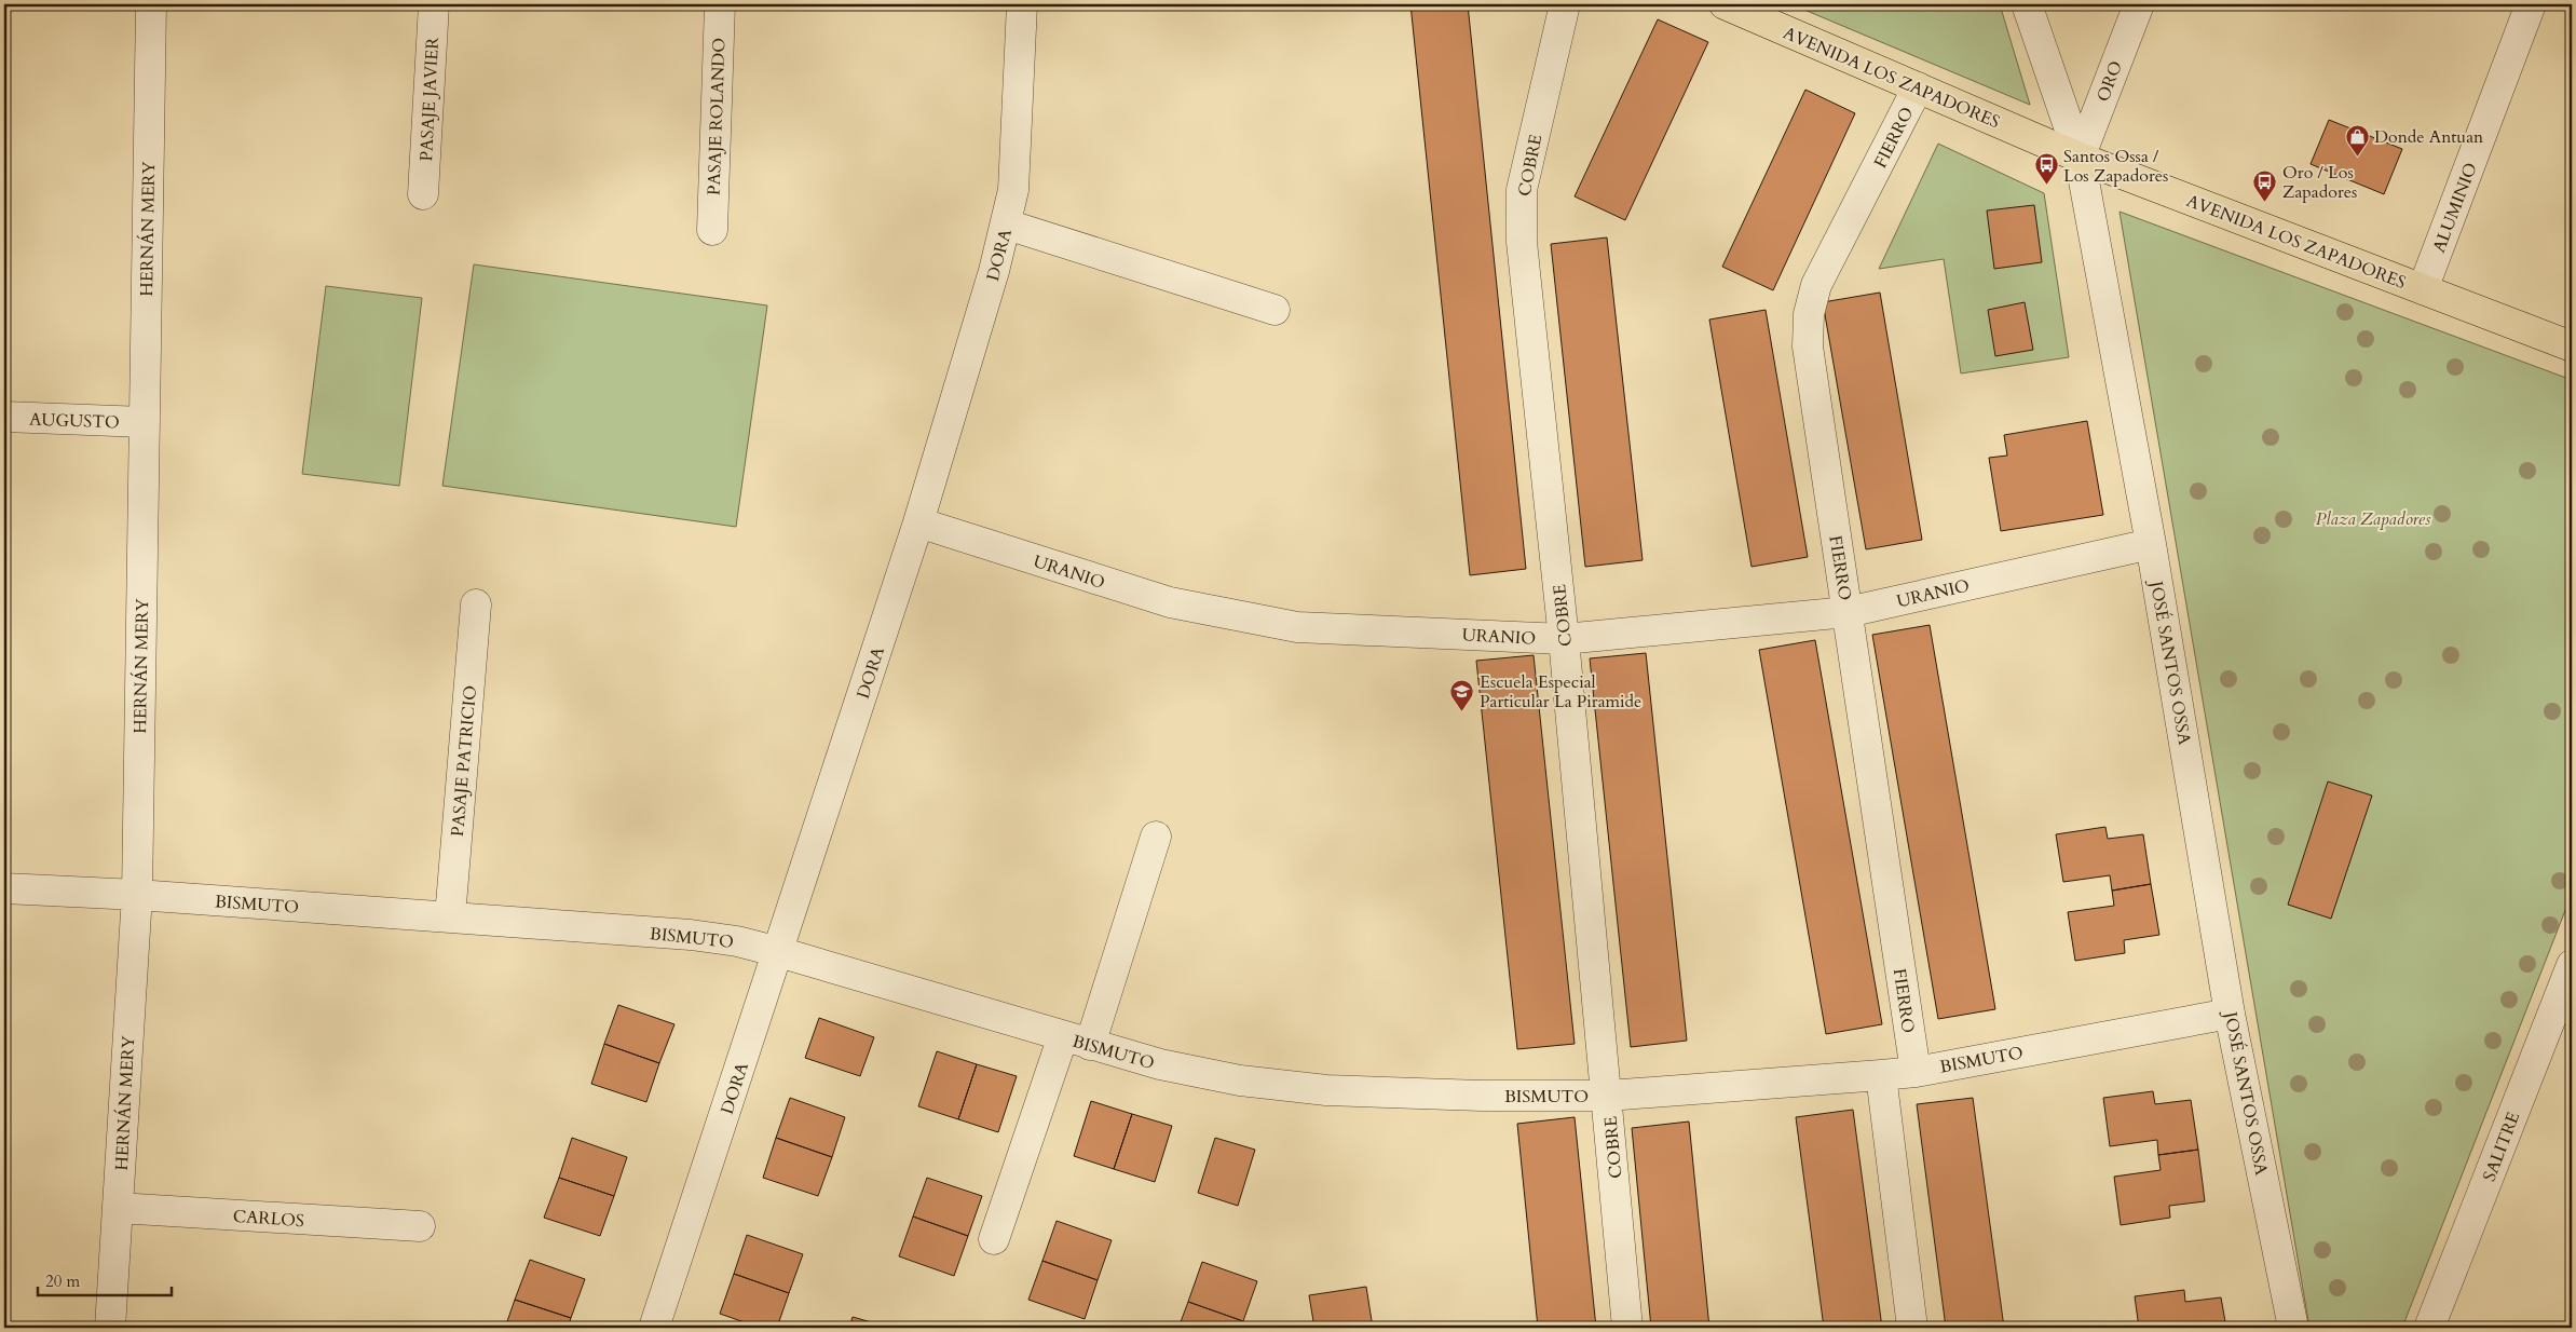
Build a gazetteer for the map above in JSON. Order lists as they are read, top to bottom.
{
  "streets": {
    "main road": ["AVENIDA LOS ZAPADORES"],
    "street": [
      "ORO",
      "PASAJE JAVIER",
      "PASAJE ROLANDO",
      "FIERRO",
      "COBRE",
      "ALUMINIO",
      "HERNÁN MERY",
      "DORA",
      "AUGUSTO",
      "URANIO",
      "JOSÉ SANTOS OSSA",
      "PASAJE PATRICIO",
      "BISMUTO",
      "SALITRE",
      "CARLOS"
    ]
  },
  "crossings": [
    ["AVENIDA LOS ZAPADORES", "ORO"],
    ["AVENIDA LOS ZAPADORES", "FIERRO"],
    ["AVENIDA LOS ZAPADORES", "ALUMINIO"],
    ["AVENIDA LOS ZAPADORES", "JOSÉ SANTOS OSSA"],
    ["ORO", "JOSÉ SANTOS OSSA"],
    ["FIERRO", "URANIO"],
    ["FIERRO", "BISMUTO"],
    ["COBRE", "URANIO"],
    ["COBRE", "BISMUTO"],
    ["HERNÁN MERY", "AUGUSTO"],
    ["HERNÁN MERY", "BISMUTO"],
    ["HERNÁN MERY", "CARLOS"],
    ["DORA", "URANIO"],
    ["DORA", "BISMUTO"],
    ["URANIO", "JOSÉ SANTOS OSSA"],
    ["JOSÉ SANTOS OSSA", "BISMUTO"],
    ["PASAJE PATRICIO", "BISMUTO"]
  ],
  "parks": ["Plaza Zapadores"],
  "places": {
    "shop": ["Donde Antuan"],
    "bus stop": ["Santos Ossa / Los Zapadores", "Oro / Los Zapadores"],
    "school or university": ["Escuela Especial Particular La Piramide"]
  },
  "scale_bar": "20 m"
}
